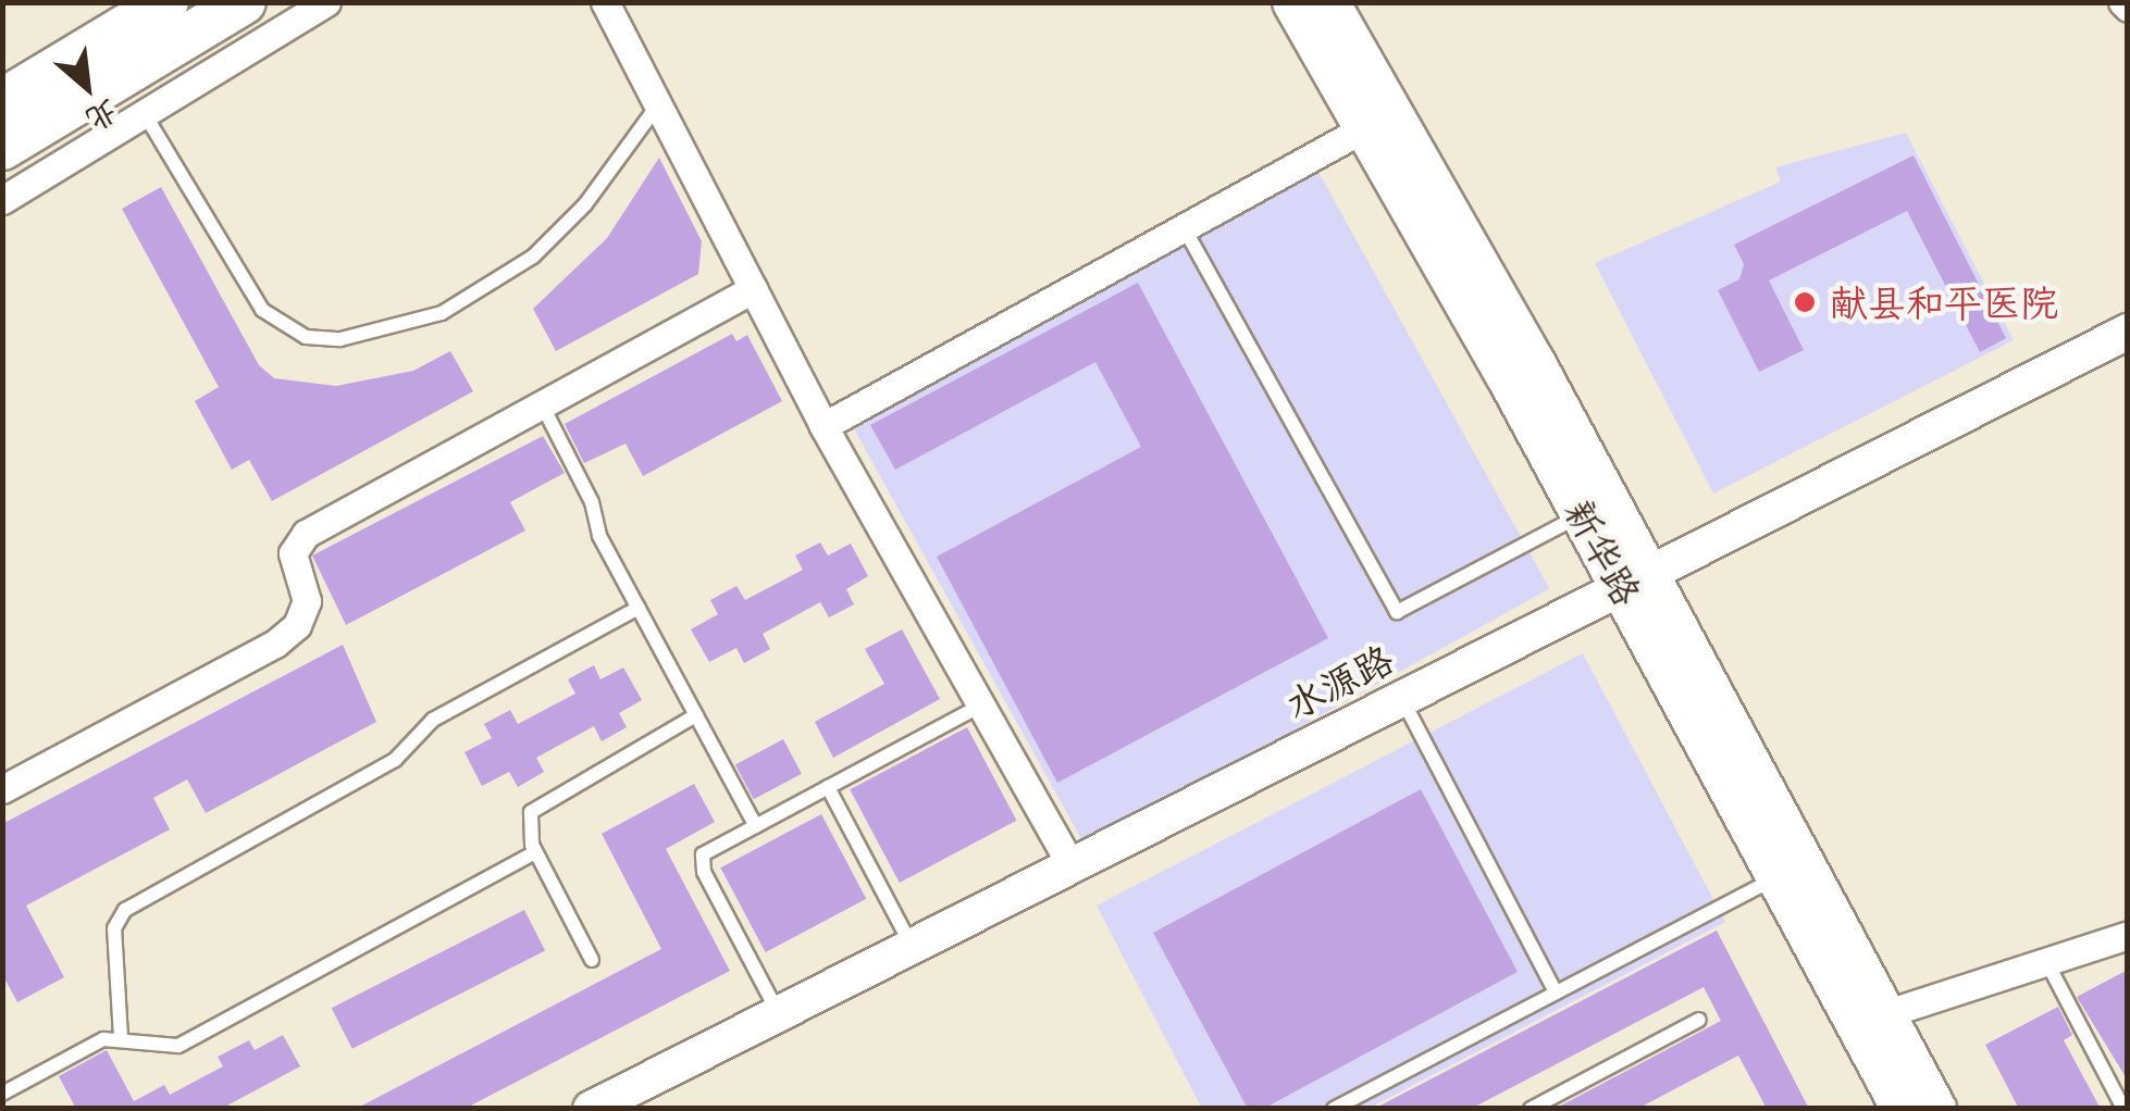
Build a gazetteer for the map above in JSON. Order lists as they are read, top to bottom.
{
  "streets": {
    "main road": ["新华路"],
    "street": ["水源路"]
  },
  "crossings": [
    ["新华路", "水源路"]
  ],
  "places": ["献县和平医院"],
  "north": "bottom right"
}
